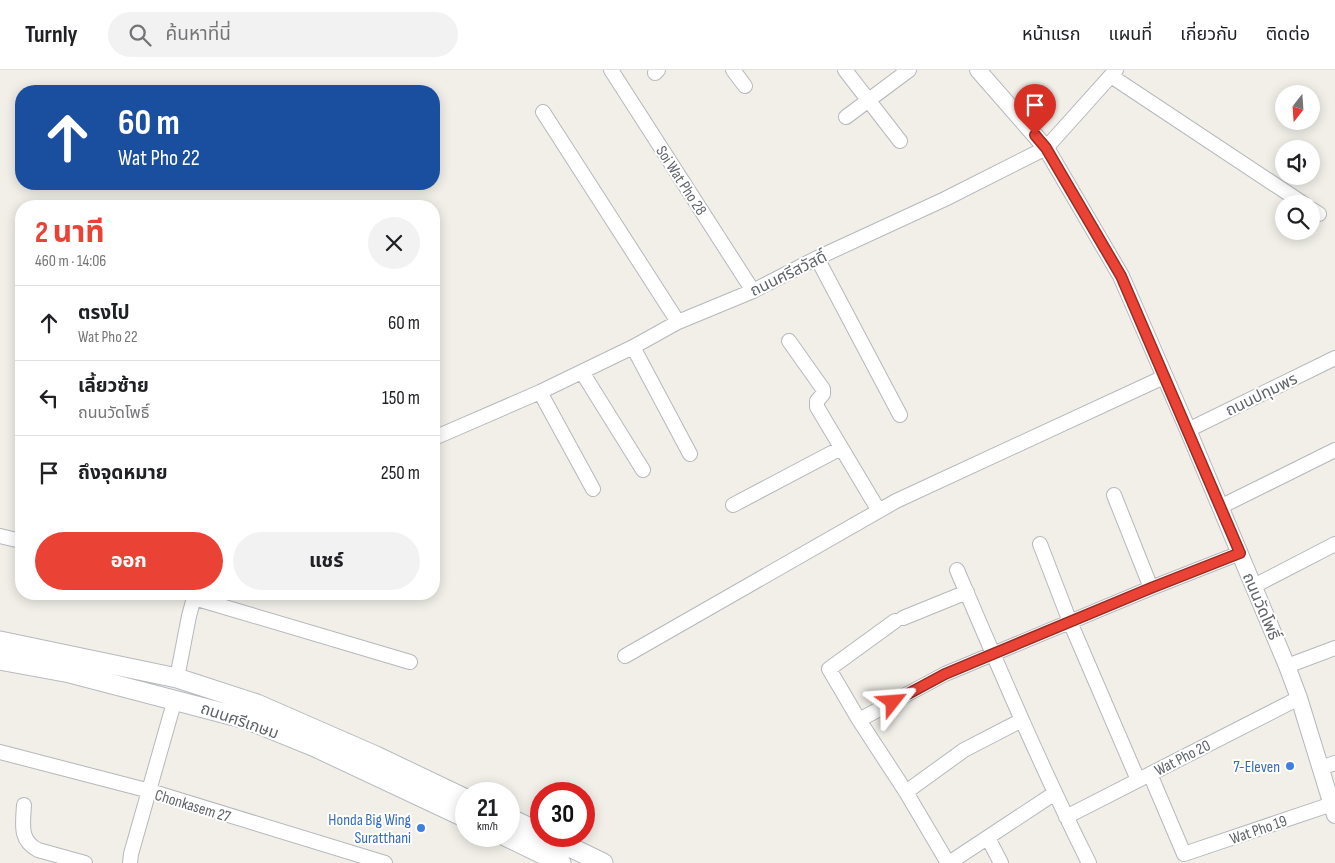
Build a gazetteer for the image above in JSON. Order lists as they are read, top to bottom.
{
  "streets": {
    "main road": ["ถนนศรีเกษม"],
    "street": [
      "Soi Wat Pho 28",
      "ถนนศรีสวัสดิ์",
      "ถนนปทุมพร",
      "ถนนวัดโพธิ์",
      "Wat Pho 20",
      "Chonkasem 27",
      "Wat Pho 19"
    ]
  },
  "crossings": [
    ["Soi Wat Pho 28", "ถนนศรีสวัสดิ์"],
    ["ถนนศรีสวัสดิ์", "ถนนวัดโพธิ์"],
    ["ถนนปทุมพร", "ถนนวัดโพธิ์"],
    ["ถนนวัดโพธิ์", "Wat Pho 20"],
    ["ถนนวัดโพธิ์", "Wat Pho 19"],
    ["Wat Pho 20", "Wat Pho 19"]
  ],
  "places": ["7-Eleven", "Honda Big Wing Suratthani"],
  "north": "bottom",
  "page": {
    "header": "Turnly",
    "search": "ค้นหาที่นี่",
    "nav": [
      "หน้าแรก",
      "แผนที่",
      "เกี่ยวกับ",
      "ติดต่อ"
    ],
    "turn": ["60 m", "Wat Pho 22"],
    "heading": ["2 นาที", "460 m · 14:06"],
    "list": [
      {
        "name": "ตรงไป",
        "note": "Wat Pho 22",
        "value": "60 m"
      },
      {
        "name": "เลี้ยวซ้าย",
        "note": "ถนนวัดโพธิ์",
        "value": "150 m"
      },
      {
        "name": "ถึงจุดหมาย",
        "value": "250 m"
      }
    ],
    "buttons": ["ออก", "แชร์"],
    "speed": "21 km/h",
    "limit": "30"
  }
}
